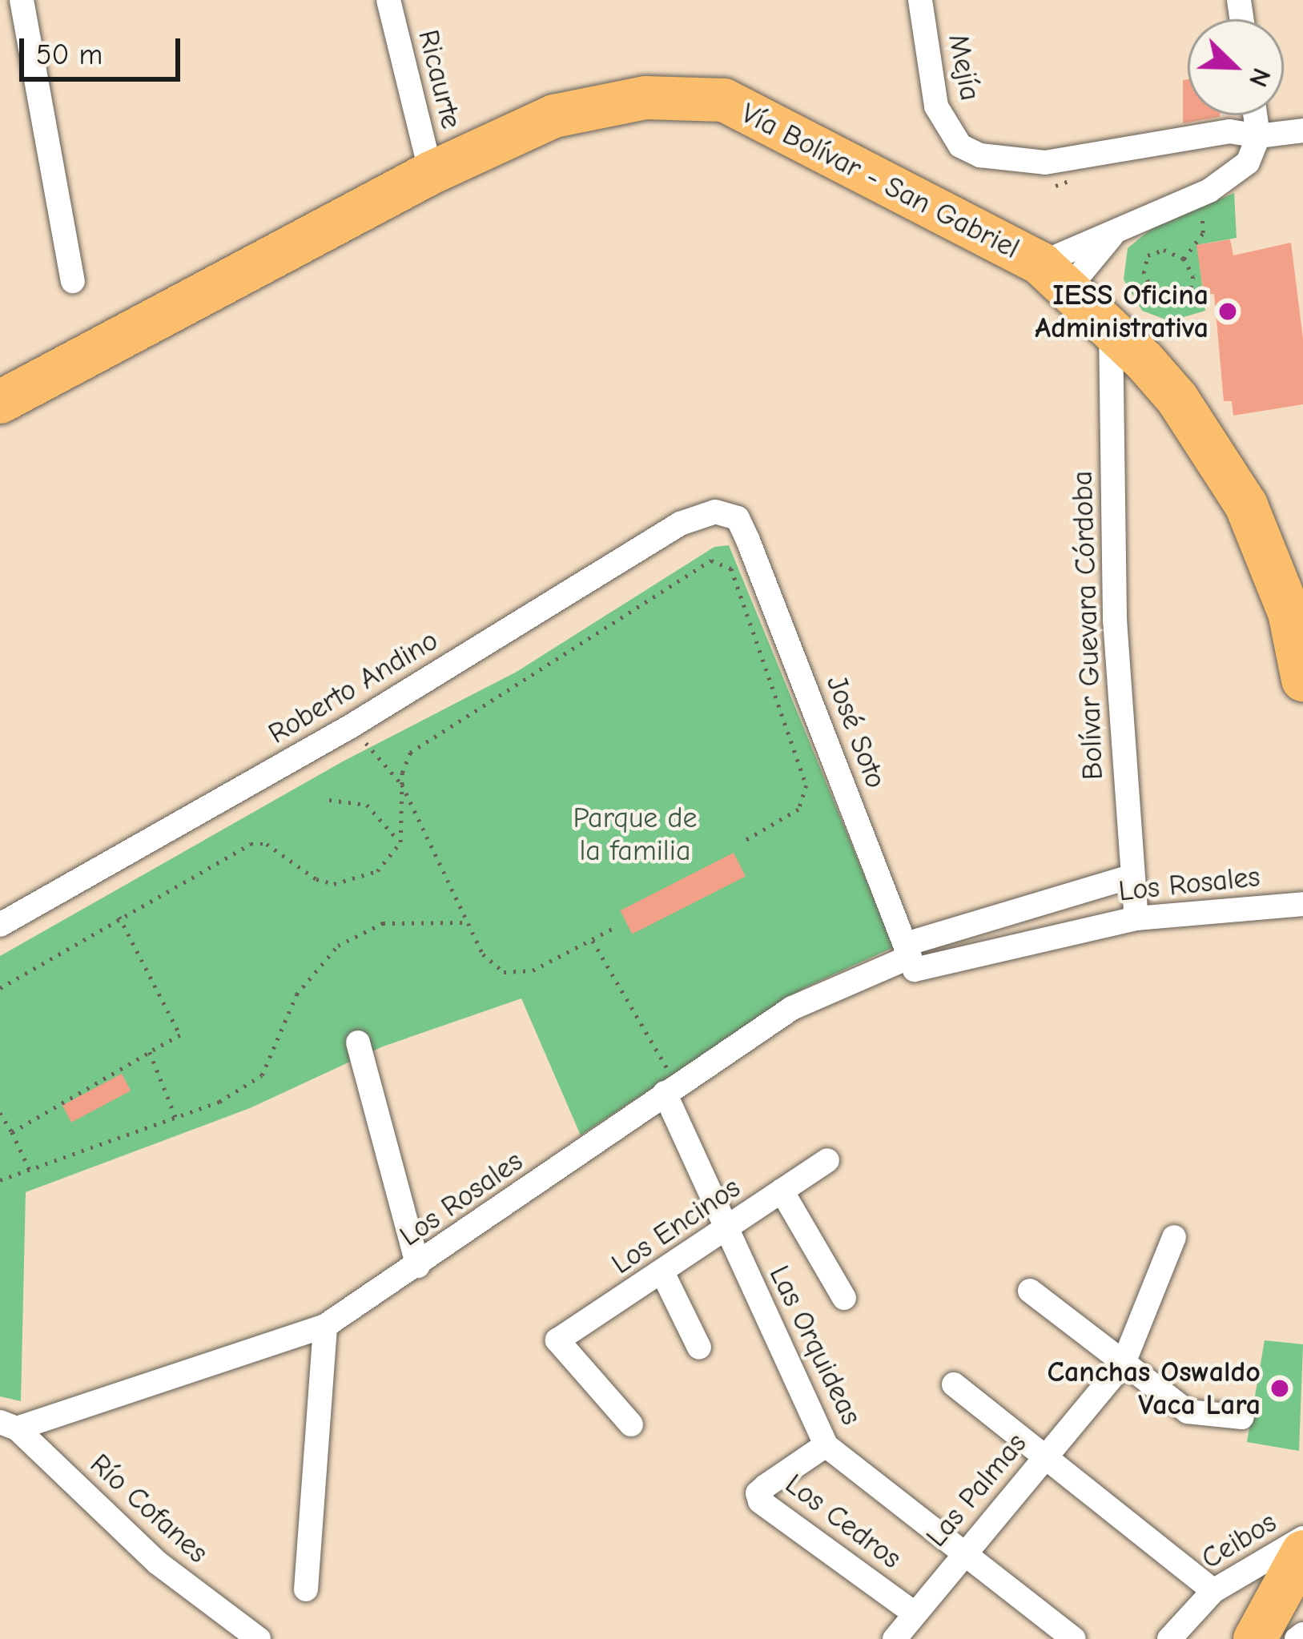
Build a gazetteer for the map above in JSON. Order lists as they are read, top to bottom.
{
  "streets": {
    "highway": ["Vía Bolívar - San Gabriel"],
    "street": [
      "Mejía",
      "Ricaurte",
      "Bolívar Guevara Córdoba",
      "Roberto Andino",
      "José Soto",
      "Los Rosales",
      "Los Encinos",
      "Las Orquideas",
      "Las Palmas",
      "Río Cofanes",
      "Los Cedros",
      "Ceibos"
    ]
  },
  "crossings": [
    ["Ricaurte", "Vía Bolívar - San Gabriel"],
    ["Vía Bolívar - San Gabriel", "Bolívar Guevara Córdoba"],
    ["Bolívar Guevara Córdoba", "Los Rosales"],
    ["Roberto Andino", "José Soto"],
    ["José Soto", "Los Rosales"],
    ["Los Rosales", "Las Orquideas"],
    ["Los Rosales", "Río Cofanes"],
    ["Los Encinos", "Las Orquideas"],
    ["Las Orquideas", "Las Palmas"],
    ["Las Orquideas", "Los Cedros"],
    ["Las Palmas", "Los Cedros"]
  ],
  "parks": ["Parque de la familia"],
  "places": ["IESS Oficina Administrativa", "Canchas Oswaldo Vaca Lara"],
  "scale_bar": "50 m",
  "north": "bottom right"
}
